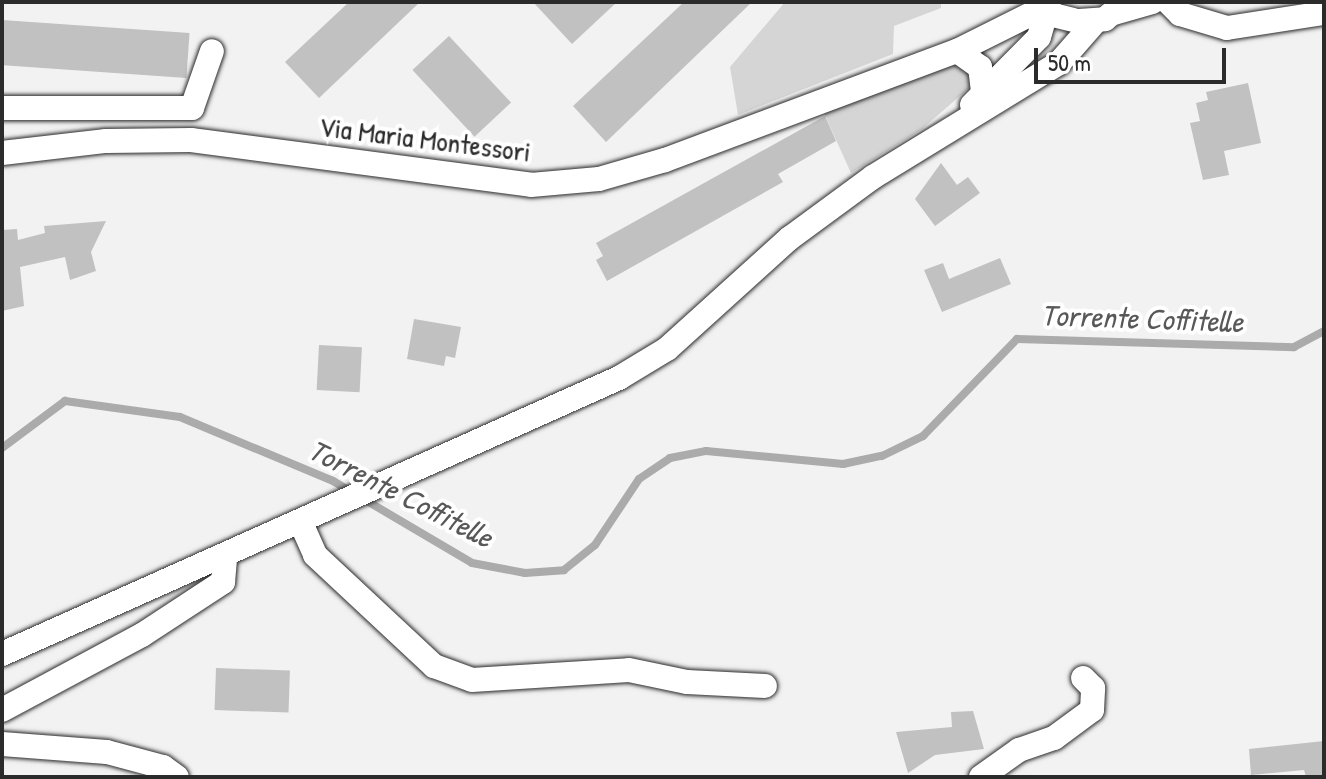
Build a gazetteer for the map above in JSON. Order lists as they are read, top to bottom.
{
  "streets": {
    "street": ["Via Maria Montessori"]
  },
  "water": ["Torrente Coffitelle"],
  "scale_bar": "50 m"
}
